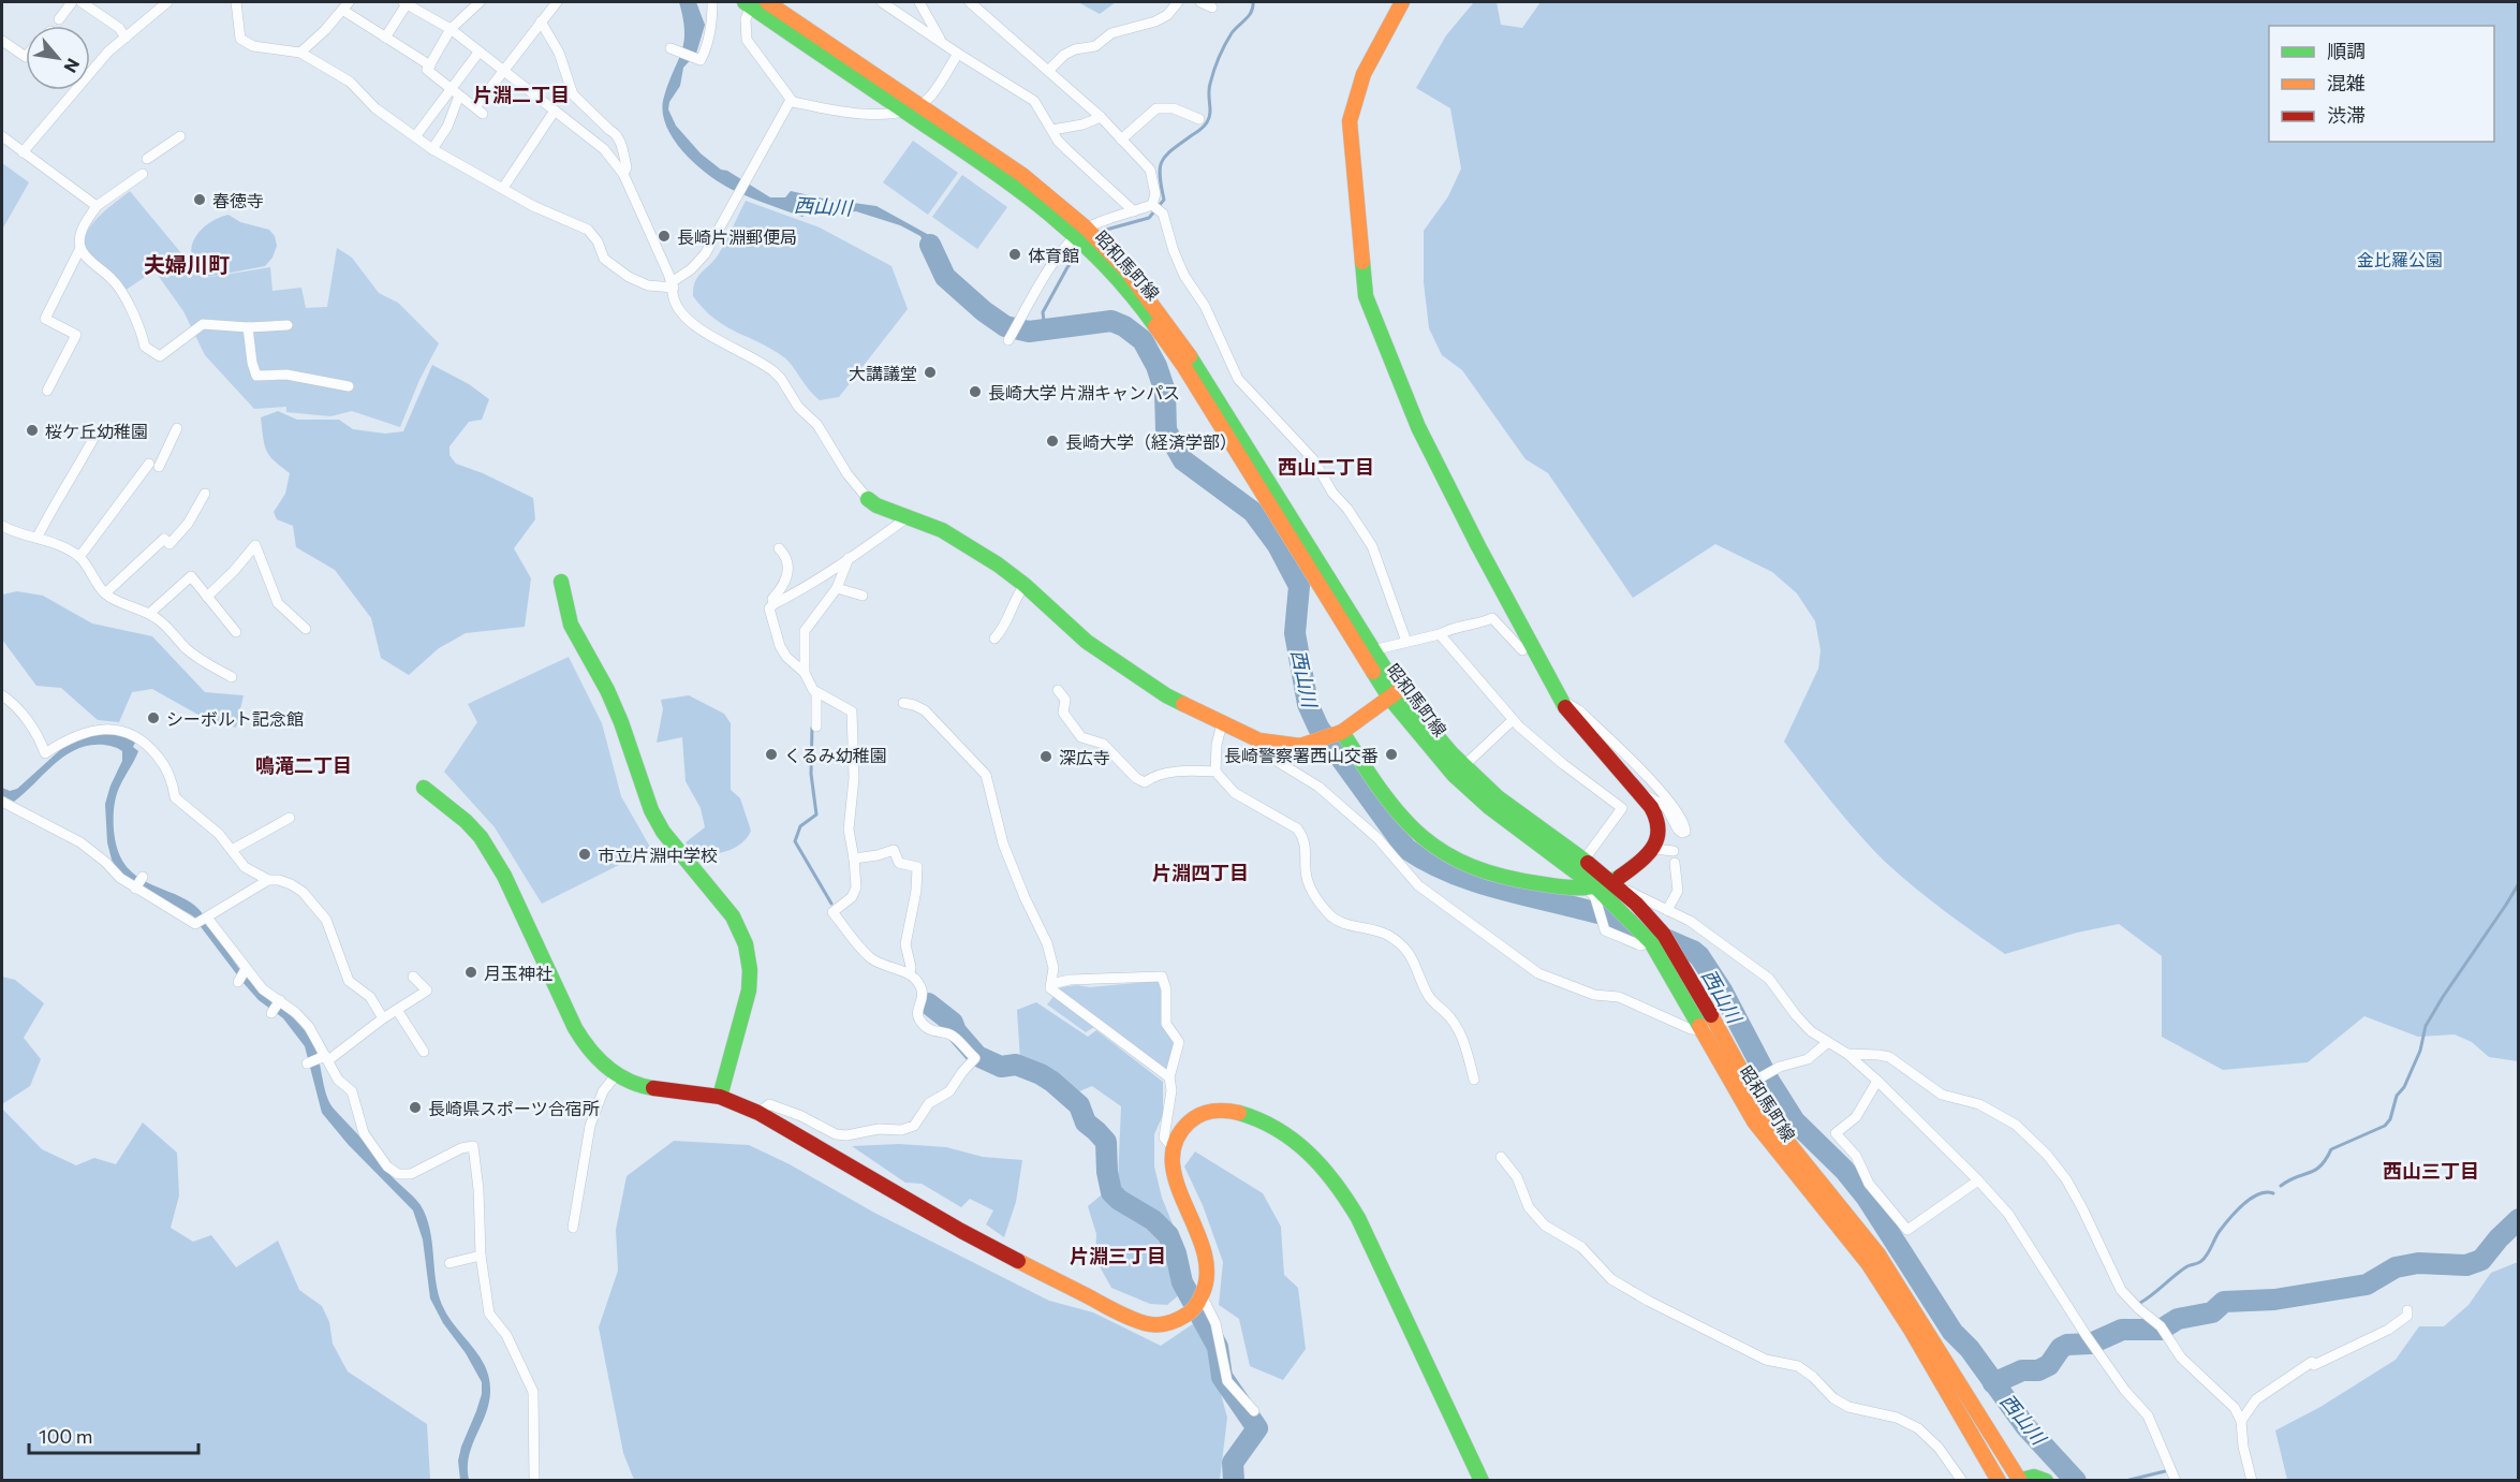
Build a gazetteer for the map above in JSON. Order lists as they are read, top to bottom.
{
  "streets": {
    "street": ["昭和馬町線"]
  },
  "districts": [
    "片淵二丁目",
    "夫婦川町",
    "西山二丁目",
    "鳴滝二丁目",
    "片淵四丁目",
    "西山三丁目",
    "片淵三丁目"
  ],
  "water": ["西山川"],
  "parks": ["金比羅公園"],
  "places": [
    "春徳寺",
    "長崎片淵郵便局",
    "体育館",
    "大講議堂",
    "長崎大学 片淵キャンパス",
    "桜ケ丘幼稚園",
    "長崎大学（経済学部）",
    "シーボルト記念館",
    "くるみ幼稚園",
    "長崎警察署西山交番",
    "深広寺",
    "市立片淵中学校",
    "月玉神社",
    "長崎県スポーツ合宿所"
  ],
  "legend": ["順調", "混雑", "渋滞"],
  "scale_bar": "100 m",
  "north": "bottom right"
}
